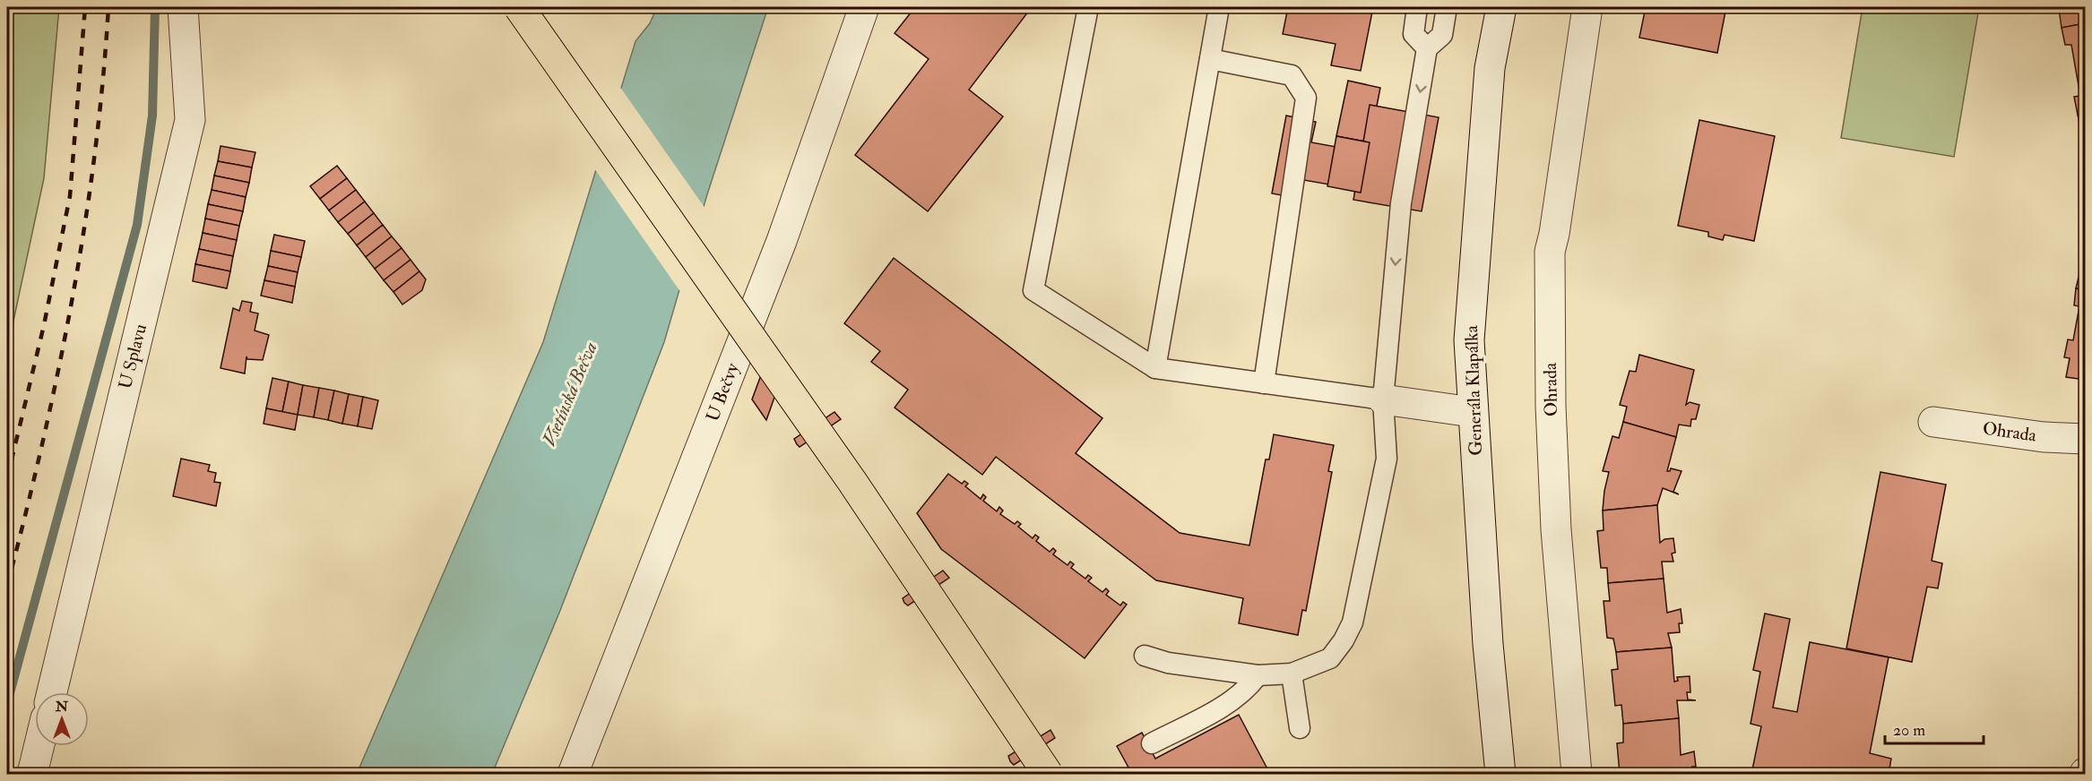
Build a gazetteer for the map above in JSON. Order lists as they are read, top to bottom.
{
  "streets": {
    "street": [
      "U Splavu",
      "Ohrada",
      "Generála Klapálka",
      "U Bečvy"
    ]
  },
  "water": ["Vsetínská Bečva"],
  "scale_bar": "20 m",
  "north": "top"
}
